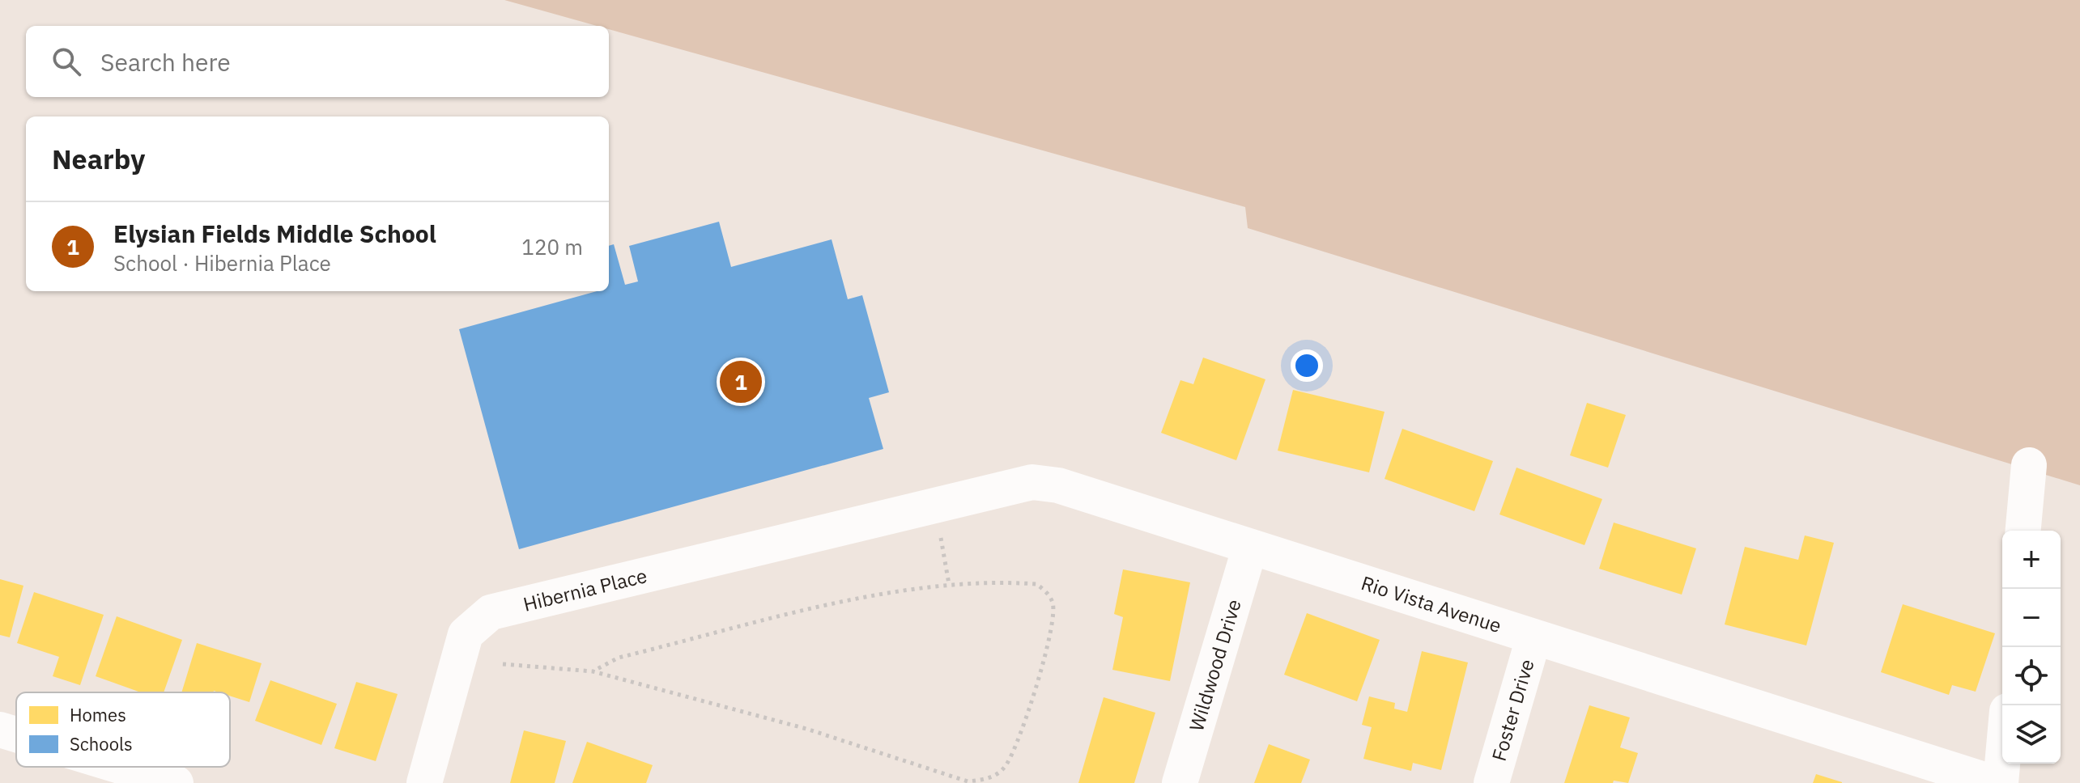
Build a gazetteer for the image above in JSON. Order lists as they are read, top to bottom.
{
  "streets": {
    "street": [
      "Hibernia Place",
      "Rio Vista Avenue",
      "Wildwood Drive",
      "Foster Drive"
    ]
  },
  "crossings": [
    ["Hibernia Place", "Rio Vista Avenue"],
    ["Rio Vista Avenue", "Wildwood Drive"],
    ["Rio Vista Avenue", "Foster Drive"]
  ],
  "legend": ["Homes", "Schools"],
  "page": {
    "search": "Search here",
    "heading": "Nearby",
    "list": [
      {
        "mark": "1",
        "name": "Elysian Fields Middle School",
        "note": "School · Hibernia Place",
        "value": "120 m"
      }
    ],
    "pins": "1",
    "map_buttons": ["+", "−"]
  }
}
